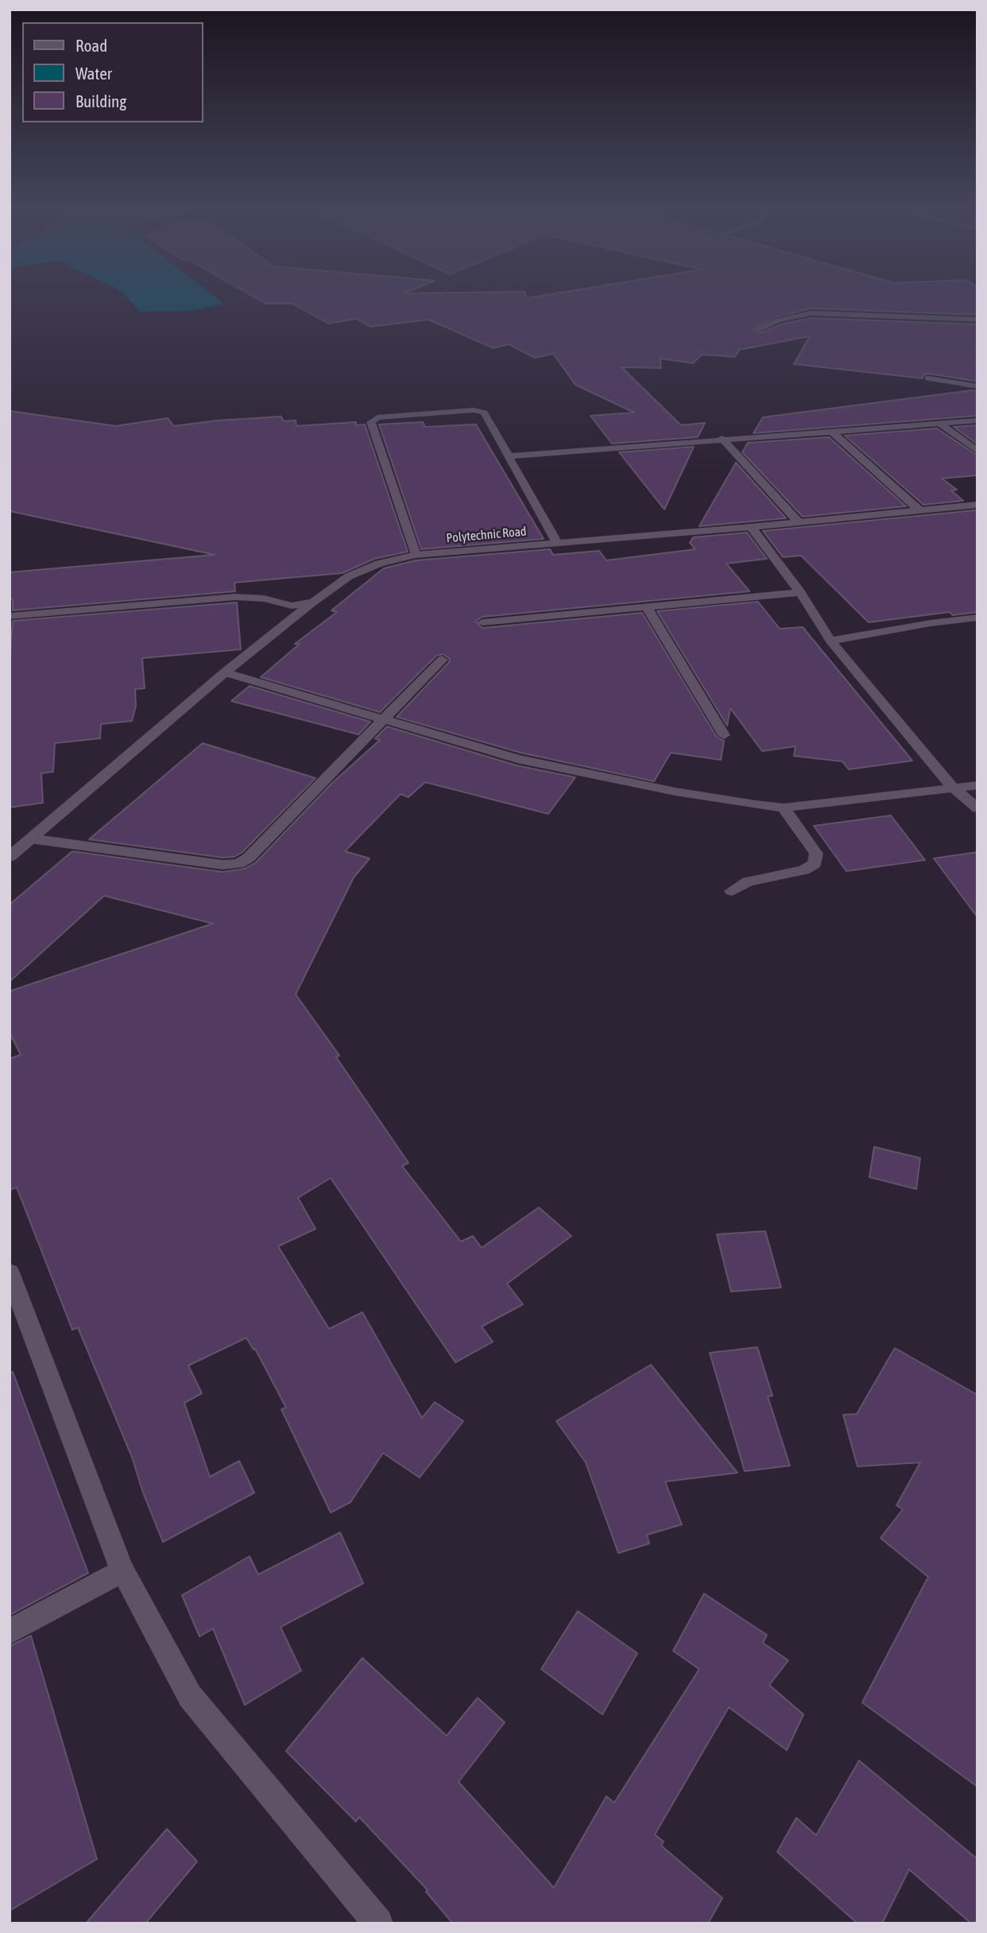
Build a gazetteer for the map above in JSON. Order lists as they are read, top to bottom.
{
  "streets": {
    "street": ["Polytechnic Road"]
  },
  "legend": ["Road", "Water", "Building"]
}
